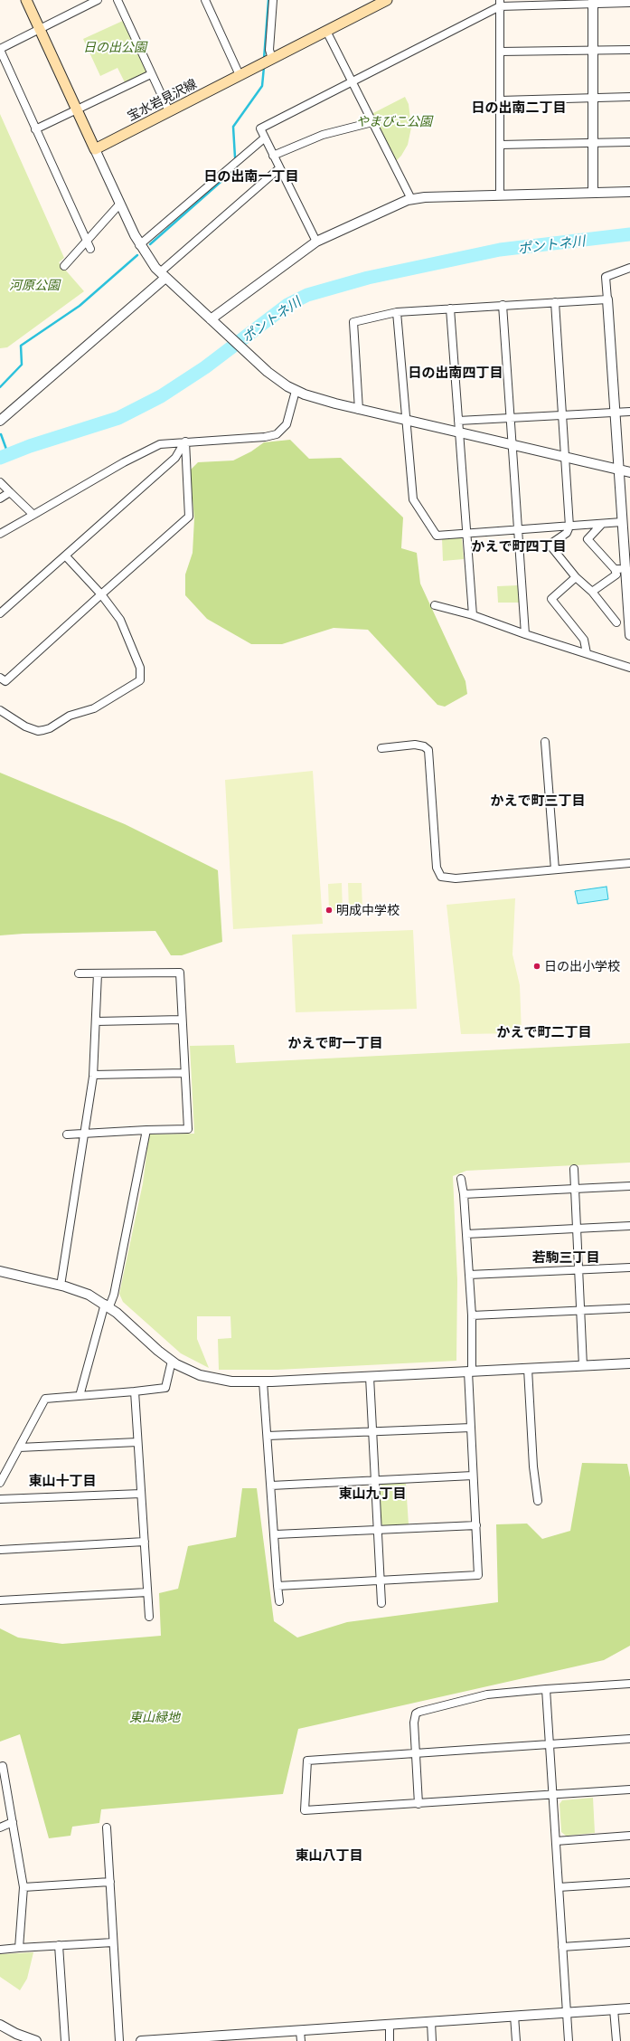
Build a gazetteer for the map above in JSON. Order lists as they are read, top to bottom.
{
  "streets": {
    "main road": ["宝水岩見沢線"]
  },
  "districts": [
    "日の出南二丁目",
    "日の出南一丁目",
    "日の出南四丁目",
    "かえで町四丁目",
    "かえで町三丁目",
    "かえで町二丁目",
    "かえで町一丁目",
    "若駒三丁目",
    "東山十丁目",
    "東山九丁目",
    "東山八丁目"
  ],
  "water": ["ポントネ川"],
  "parks": [
    "日の出公園",
    "やまびこ公園",
    "河原公園",
    "東山緑地"
  ],
  "places": ["明成中学校", "日の出小学校"]
}
